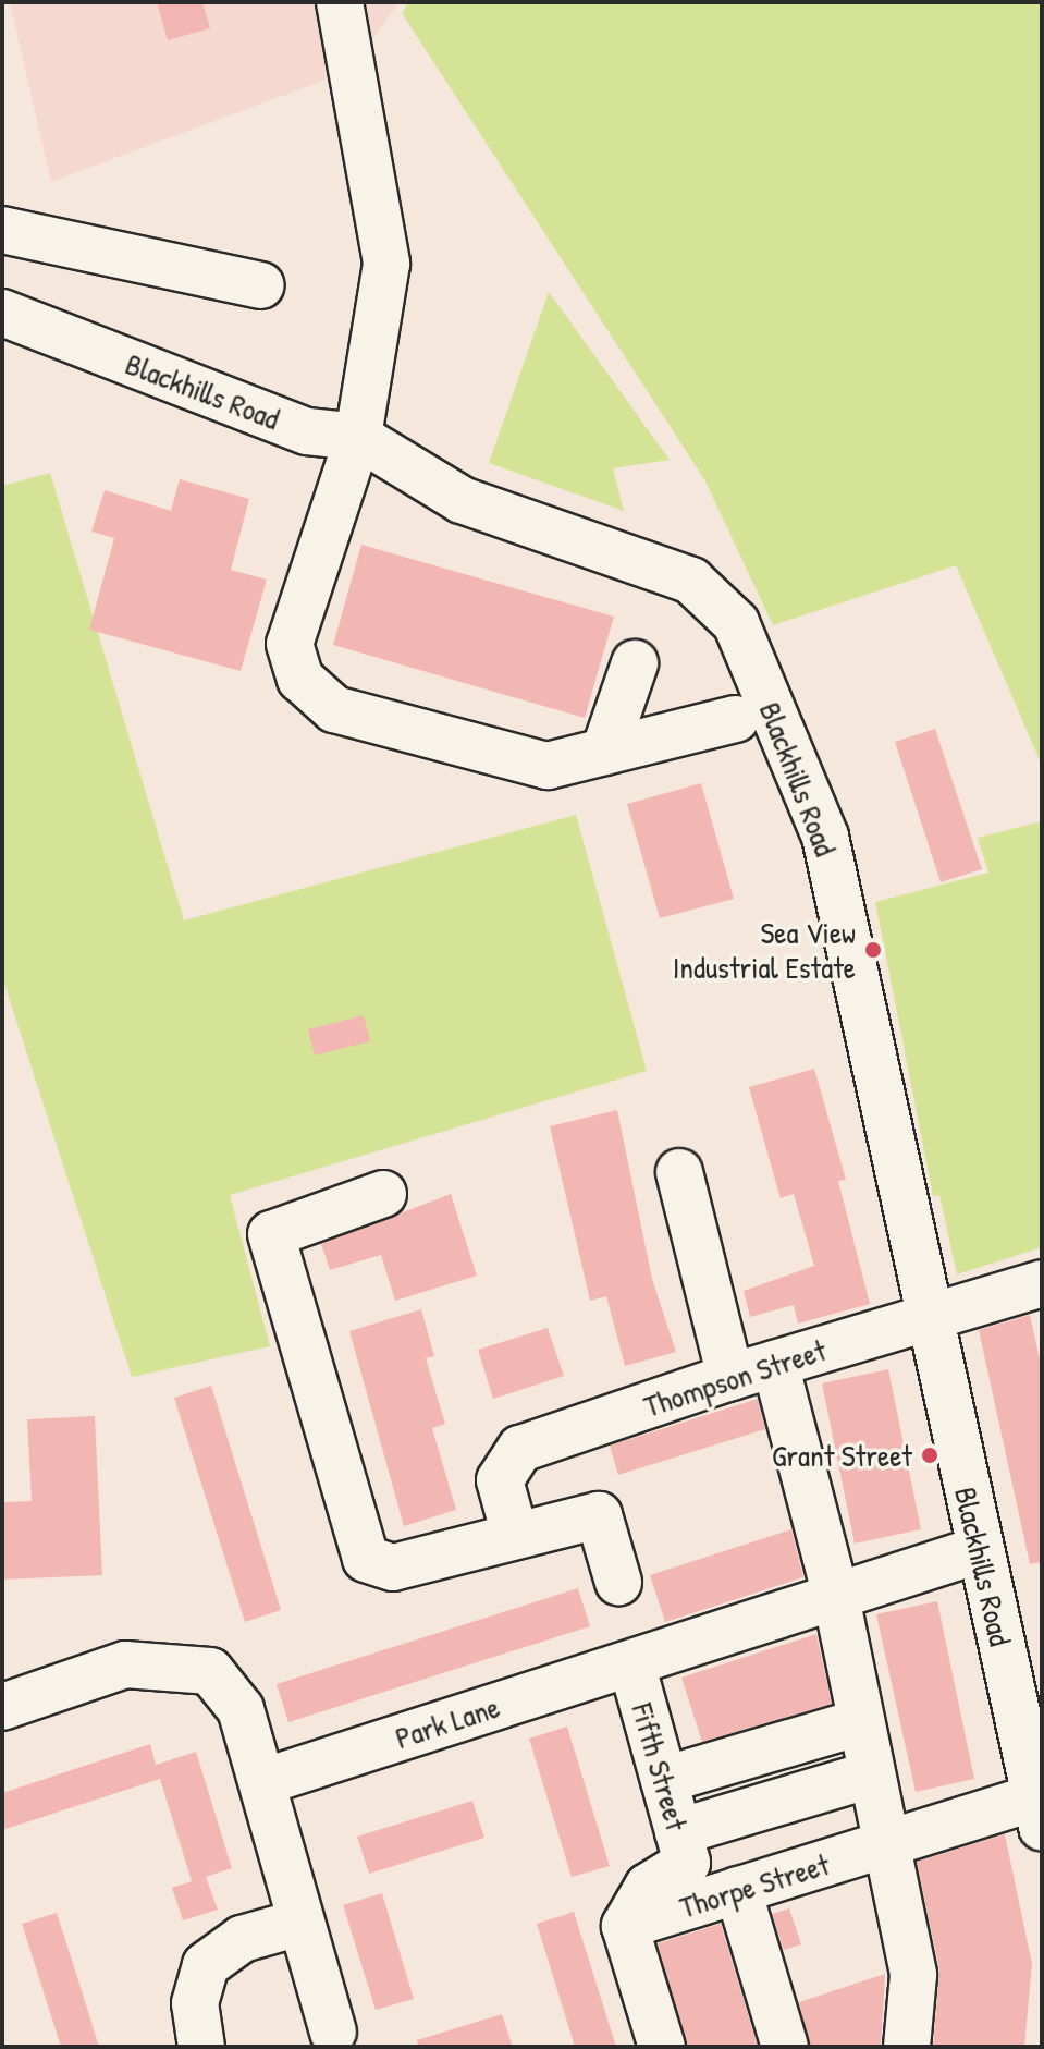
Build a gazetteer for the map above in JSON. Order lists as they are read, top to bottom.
{
  "streets": {
    "street": [
      "Blackhills Road",
      "Thompson Street",
      "Park Lane",
      "Fifth Street",
      "Thorpe Street"
    ]
  },
  "crossings": [
    ["Blackhills Road", "Thompson Street"],
    ["Blackhills Road", "Thorpe Street"],
    ["Park Lane", "Fifth Street"],
    ["Fifth Street", "Thorpe Street"]
  ],
  "places": ["Sea View Industrial Estate", "Grant Street"]
}
